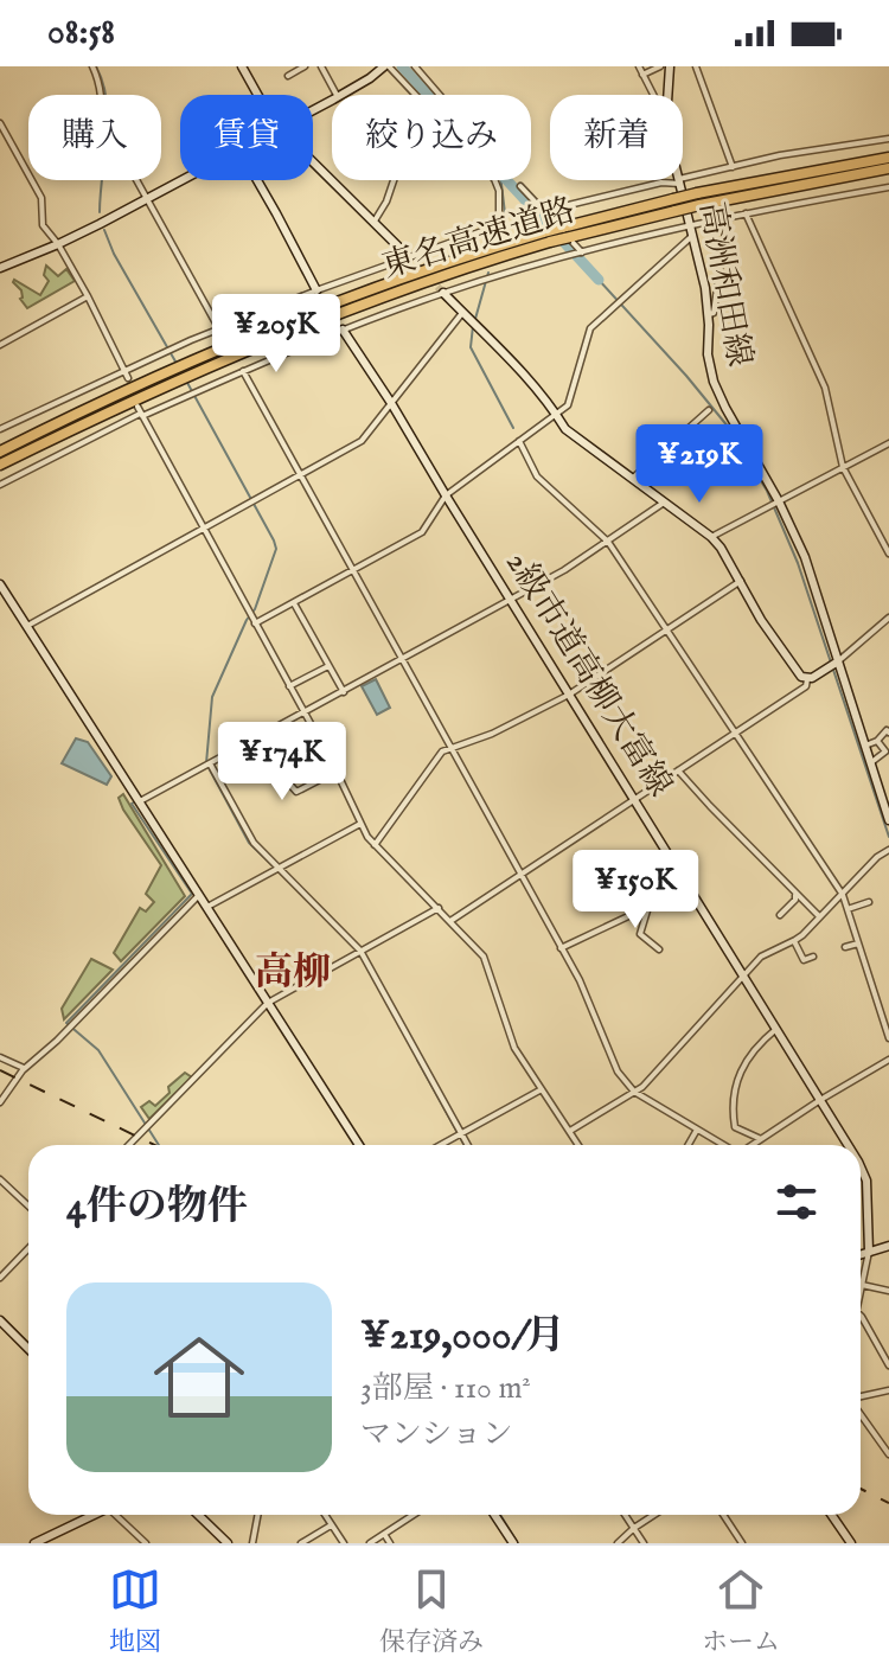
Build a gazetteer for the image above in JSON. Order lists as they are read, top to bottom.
{
  "streets": {
    "highway": ["東名高速道路"],
    "street": ["高洲和田線", "2級市道高柳大富線"]
  },
  "districts": ["高柳"],
  "page": {
    "status": "08:58",
    "chip": [
      "購入",
      "賃貸",
      "絞り込み",
      "新着"
    ],
    "price": [
      "¥205K",
      "¥219K",
      "¥174K",
      "¥150K"
    ],
    "heading": "4件の物件",
    "list": [
      {
        "name": "¥219,000/月",
        "note": "3部屋 · 110 m² · マンション"
      }
    ],
    "tabs": ["地図", "保存済み", "ホーム"]
  }
}
